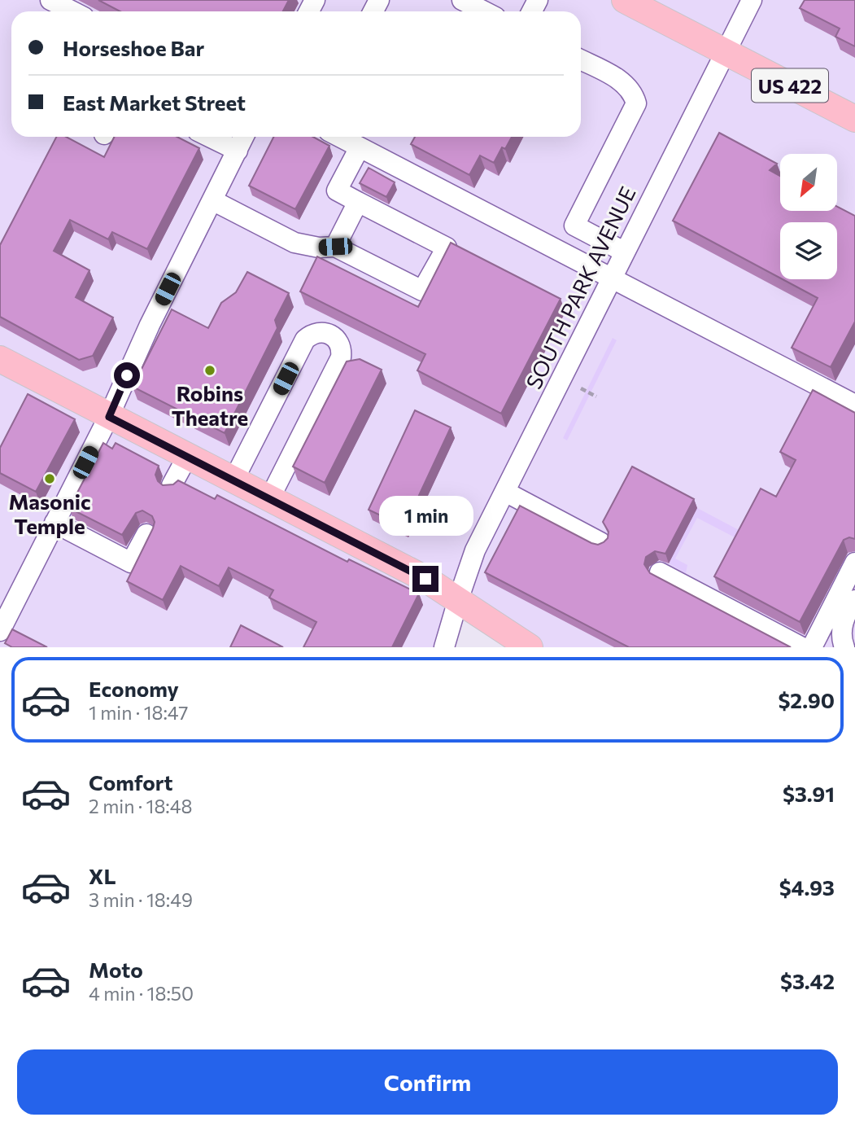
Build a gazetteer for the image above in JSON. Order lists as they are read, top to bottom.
{
  "streets": {
    "main road": ["US 422"],
    "street": ["SOUTH PARK AVENUE"]
  },
  "crossings": [
    ["US 422", "SOUTH PARK AVENUE"]
  ],
  "places": ["Robins Theatre", "Masonic Temple"],
  "north": "bottom left",
  "page": {
    "banner": ["Horseshoe Bar", "East Market Street"],
    "bubble": "1 min",
    "list": [
      {
        "name": "Economy",
        "note": "1 min · 18:47",
        "value": "$2.90"
      },
      {
        "name": "Comfort",
        "note": "2 min · 18:48",
        "value": "$3.91"
      },
      {
        "name": "XL",
        "note": "3 min · 18:49",
        "value": "$4.93"
      },
      {
        "name": "Moto",
        "note": "4 min · 18:50",
        "value": "$3.42"
      }
    ],
    "buttons": "Confirm"
  }
}
